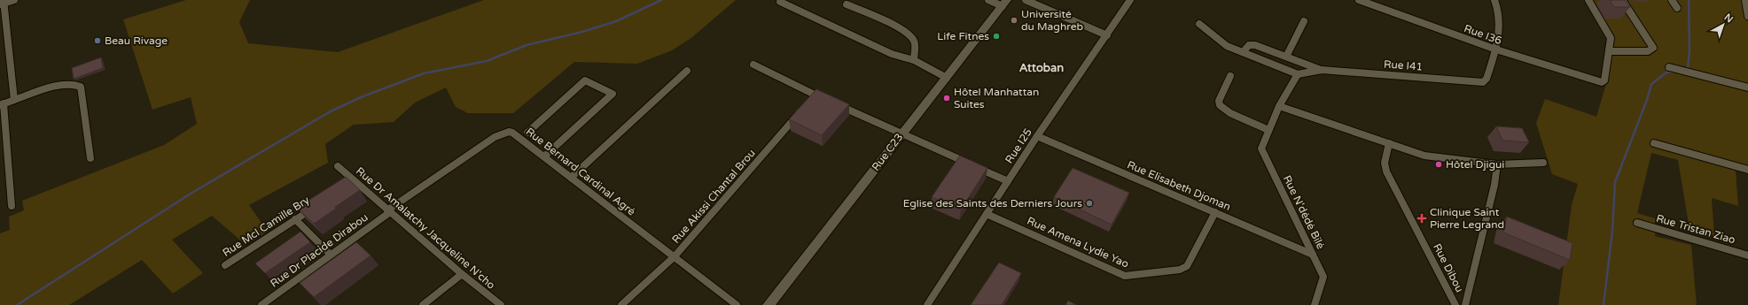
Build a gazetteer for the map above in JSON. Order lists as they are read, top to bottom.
{
  "streets": {
    "street": [
      "Rue I36",
      "Rue I41",
      "Rue I25",
      "Rue C23",
      "Rue Bernard Cardinal Agré",
      "Rue Elisabeth Djoman",
      "Rue Akissi Chantal Brou",
      "Rue N'dédé Bilé",
      "Rue Mcl Camille Bry",
      "Rue Dr Amalatchy Jacqueline N'cho",
      "Rue Tristan Ziao",
      "Rue Amena Lydie Yao",
      "Rue Dr Placide Dirabou",
      "Rue Dibou"
    ]
  },
  "crossings": [
    ["Rue I36", "Rue I41"],
    ["Rue I25", "Rue Elisabeth Djoman"],
    ["Rue I25", "Rue Amena Lydie Yao"],
    ["Rue Bernard Cardinal Agré", "Rue Akissi Chantal Brou"],
    ["Rue Bernard Cardinal Agré", "Rue Dr Amalatchy Jacqueline N'cho"],
    ["Rue Bernard Cardinal Agré", "Rue Dr Placide Dirabou"],
    ["Rue Elisabeth Djoman", "Rue N'dédé Bilé"],
    ["Rue Elisabeth Djoman", "Rue Amena Lydie Yao"],
    ["Rue Dr Amalatchy Jacqueline N'cho", "Rue Dr Placide Dirabou"]
  ],
  "districts": ["Attoban"],
  "places": {
    "other": [
      "Université du Maghreb",
      "Life Fitnes",
      "Beau Rivage",
      "Hôtel Manhattan Suites",
      "Hôtel Djigui",
      "Eglise des Saints des Derniers Jours"
    ],
    "health": ["Clinique Saint Pierre Legrand"]
  },
  "north": "top right"
}
